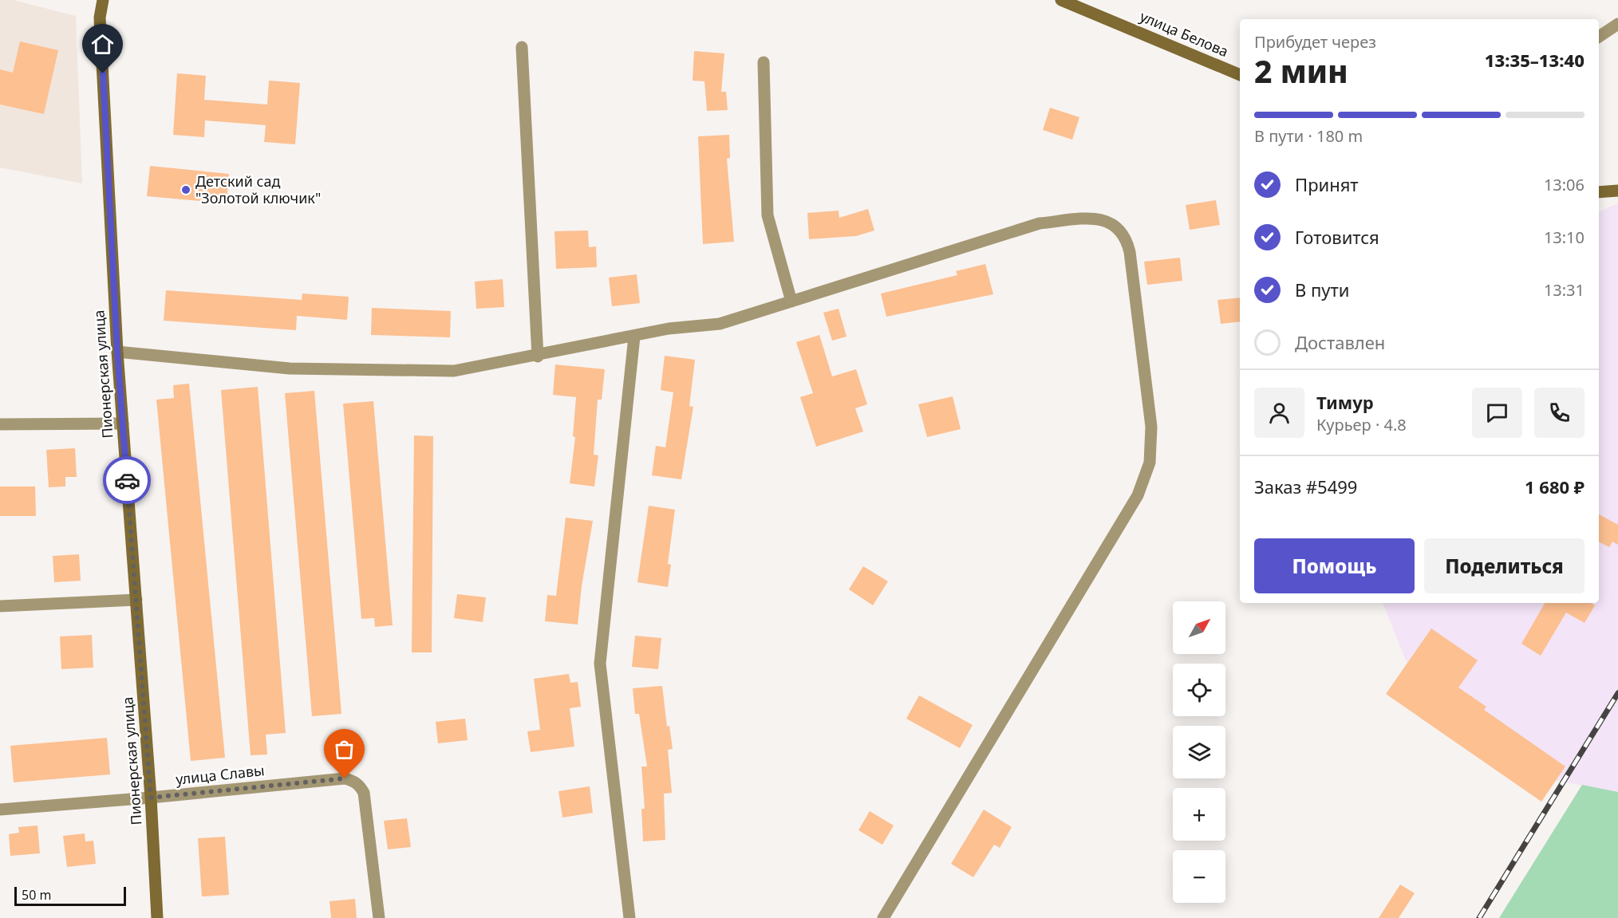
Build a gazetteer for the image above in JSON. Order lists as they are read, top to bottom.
{
  "streets": {
    "street": ["улица Белова", "Пионерская улица", "улица Славы"]
  },
  "crossings": [
    ["Пионерская улица", "улица Славы"]
  ],
  "places": ["Детский сад \"Золотой ключик\""],
  "scale_bar": "50 m",
  "north": "top right",
  "page": {
    "heading": ["2 мин", "Прибудет через", "13:35–13:40"],
    "panel": [
      "Тимур",
      "Курьер · 4.8",
      "Заказ #5499",
      "1 680 ₽"
    ],
    "bar": "В пути · 180 m",
    "list": [
      ["Принят", "13:06"],
      ["Готовится", "13:10"],
      ["В пути", "13:31"],
      "Доставлен"
    ],
    "buttons": ["Помощь", "Поделиться"],
    "map_buttons": ["+", "−"],
    "scale": "50 m"
  }
}
